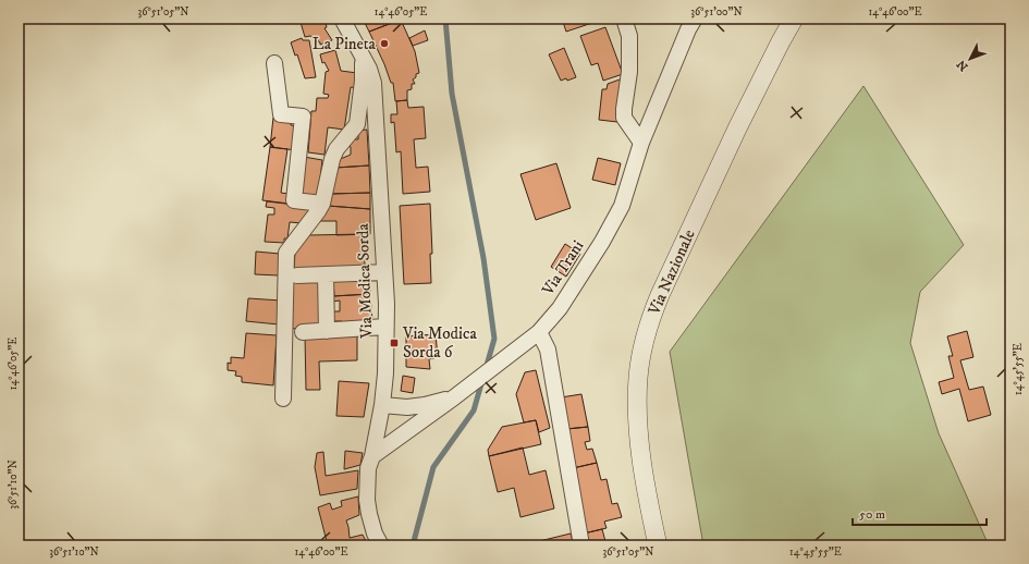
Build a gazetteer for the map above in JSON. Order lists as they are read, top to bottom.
{
  "streets": {
    "street": ["Via Trani", "Via Nazionale", "Via Modica Sorda"]
  },
  "crossings": [
    ["Via Trani", "Via Modica Sorda"]
  ],
  "places": {
    "other": ["La Pineta"],
    "transit": ["Via Modica Sorda 6"]
  },
  "scale_bar": "50 m",
  "north": "bottom left",
  "coordinates": [
    "36°51'05\"N",
    "14°46'05\"E",
    "36°51'00\"N",
    "14°46'00\"E",
    "14°45'55\"E",
    "36°51'10\"N"
  ]
}
